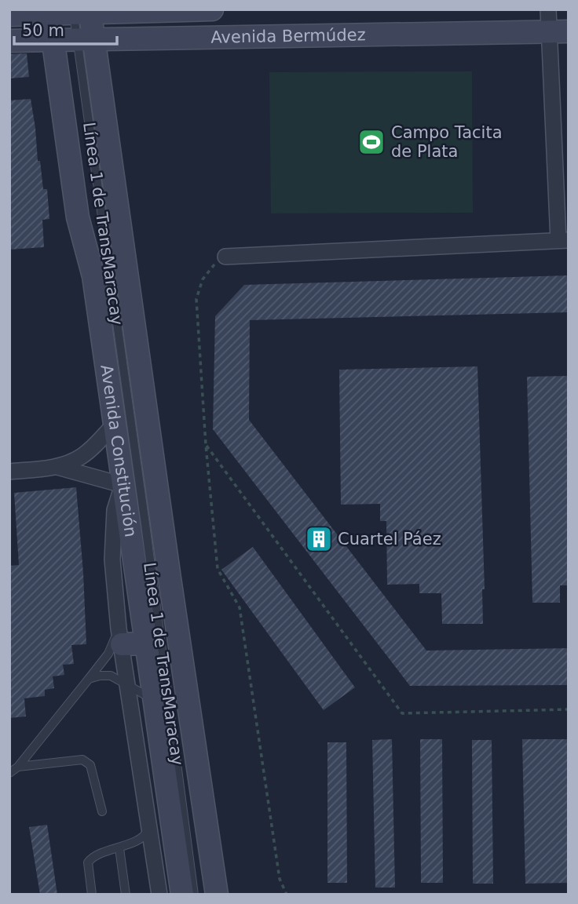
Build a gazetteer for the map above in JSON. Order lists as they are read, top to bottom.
{
  "streets": {
    "street": ["Avenida Bermúdez", "Avenida Constitución"],
    "lane": ["Línea 1 de TransMaracay"]
  },
  "crossings": [
    ["Avenida Bermúdez", "Línea 1 de TransMaracay"],
    ["Avenida Bermúdez", "Avenida Constitución"],
    ["Línea 1 de TransMaracay", "Avenida Constitución"]
  ],
  "places": {
    "sports": ["Campo Tacita de Plata"],
    "building": ["Cuartel Páez"]
  },
  "scale_bar": "50 m"
}
